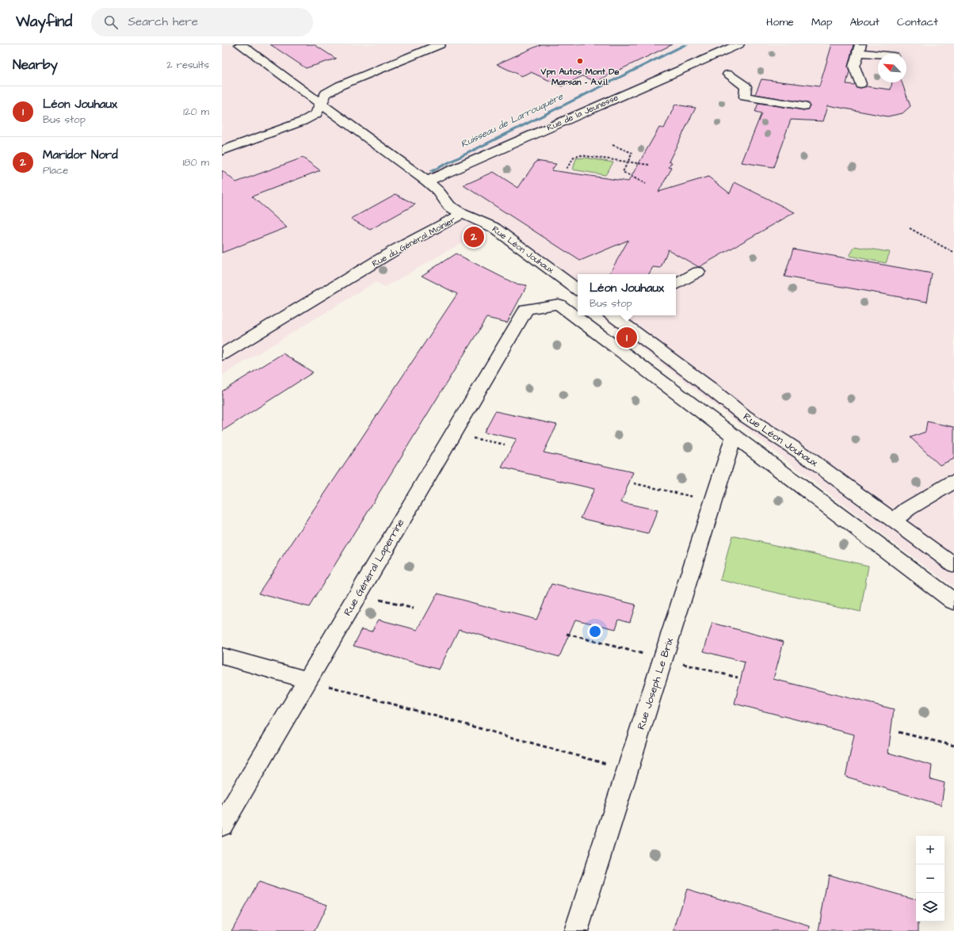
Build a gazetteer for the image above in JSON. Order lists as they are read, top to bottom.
{
  "streets": {
    "street": [
      "Rue de la Jeunesse",
      "Rue du Général Moinier",
      "Rue Léon Jouhaux",
      "Rue Général Laperrine",
      "Rue Joseph Le Brix"
    ]
  },
  "crossings": [
    ["Rue de la Jeunesse", "Rue du Général Moinier"],
    ["Rue du Général Moinier", "Rue Léon Jouhaux"],
    ["Rue Général Laperrine", "Rue Joseph Le Brix"]
  ],
  "water": ["Ruisseau de Larrouquère"],
  "places": ["Vpn Autos Mont De Marsan - A.v.i.l."],
  "north": "top left",
  "page": {
    "header": "Wayfind",
    "search": "Search here",
    "nav": [
      "Home",
      "Map",
      "About",
      "Contact"
    ],
    "heading": ["Nearby", "2 results"],
    "list": [
      {
        "mark": "1",
        "name": "Léon Jouhaux",
        "note": "Bus stop",
        "value": "120 m"
      },
      {
        "mark": "2",
        "name": "Maridor Nord",
        "note": "Place",
        "value": "180 m"
      }
    ],
    "pins": ["2", "1"],
    "popup": ["Léon Jouhaux", "Bus stop"],
    "map_buttons": ["+", "−"]
  }
}
